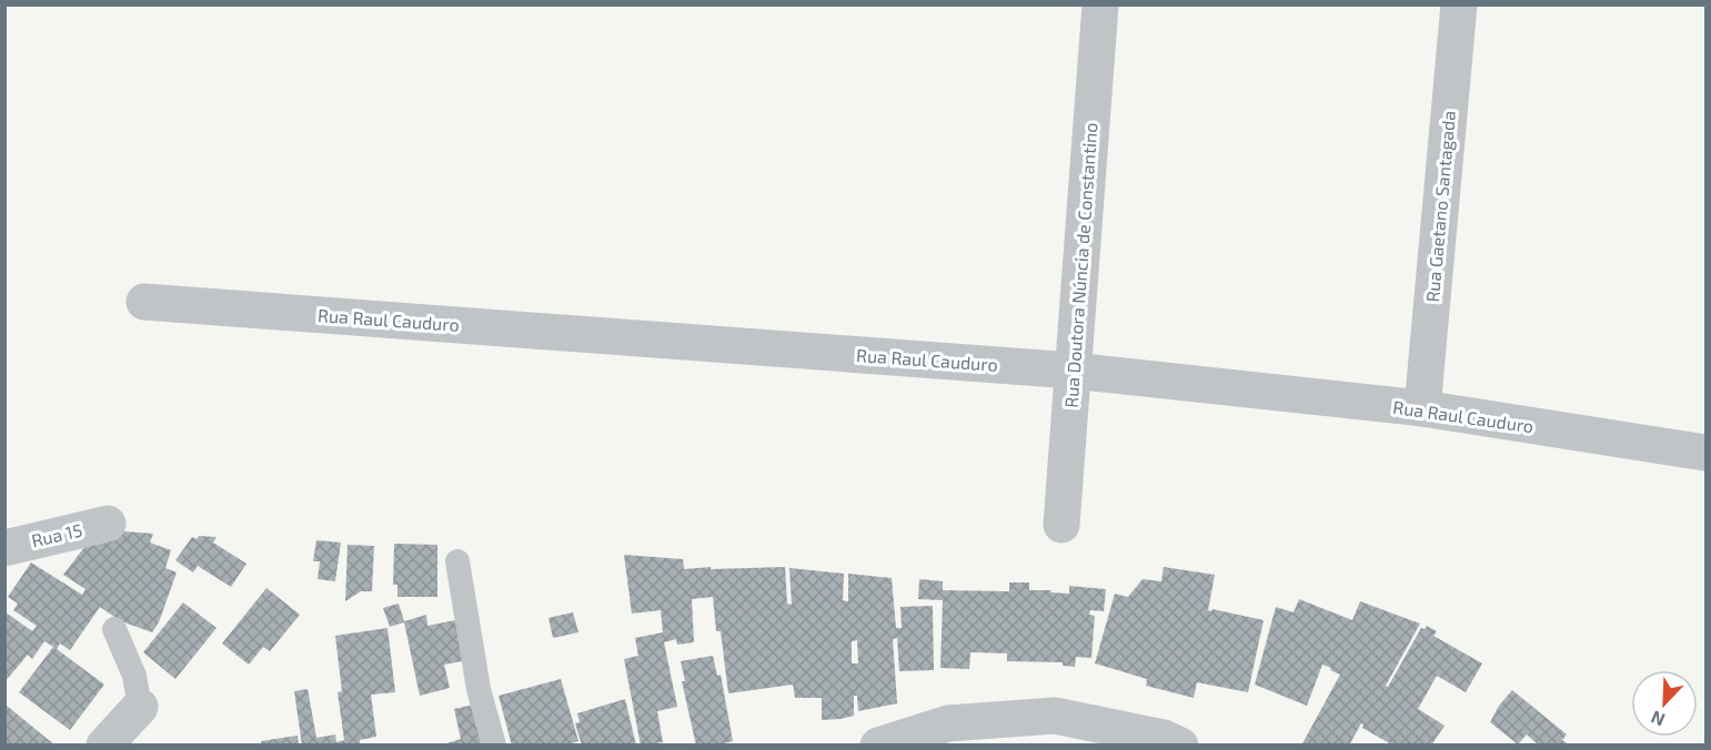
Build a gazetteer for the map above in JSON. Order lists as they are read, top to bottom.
{
  "streets": {
    "street": [
      "Rua Gaetano Santagada",
      "Rua Doutora Núncia de Constantino",
      "Rua Raul Cauduro",
      "Rua 15"
    ]
  },
  "crossings": [
    ["Rua Gaetano Santagada", "Rua Raul Cauduro"],
    ["Rua Doutora Núncia de Constantino", "Rua Raul Cauduro"]
  ],
  "north": "bottom left"
}
